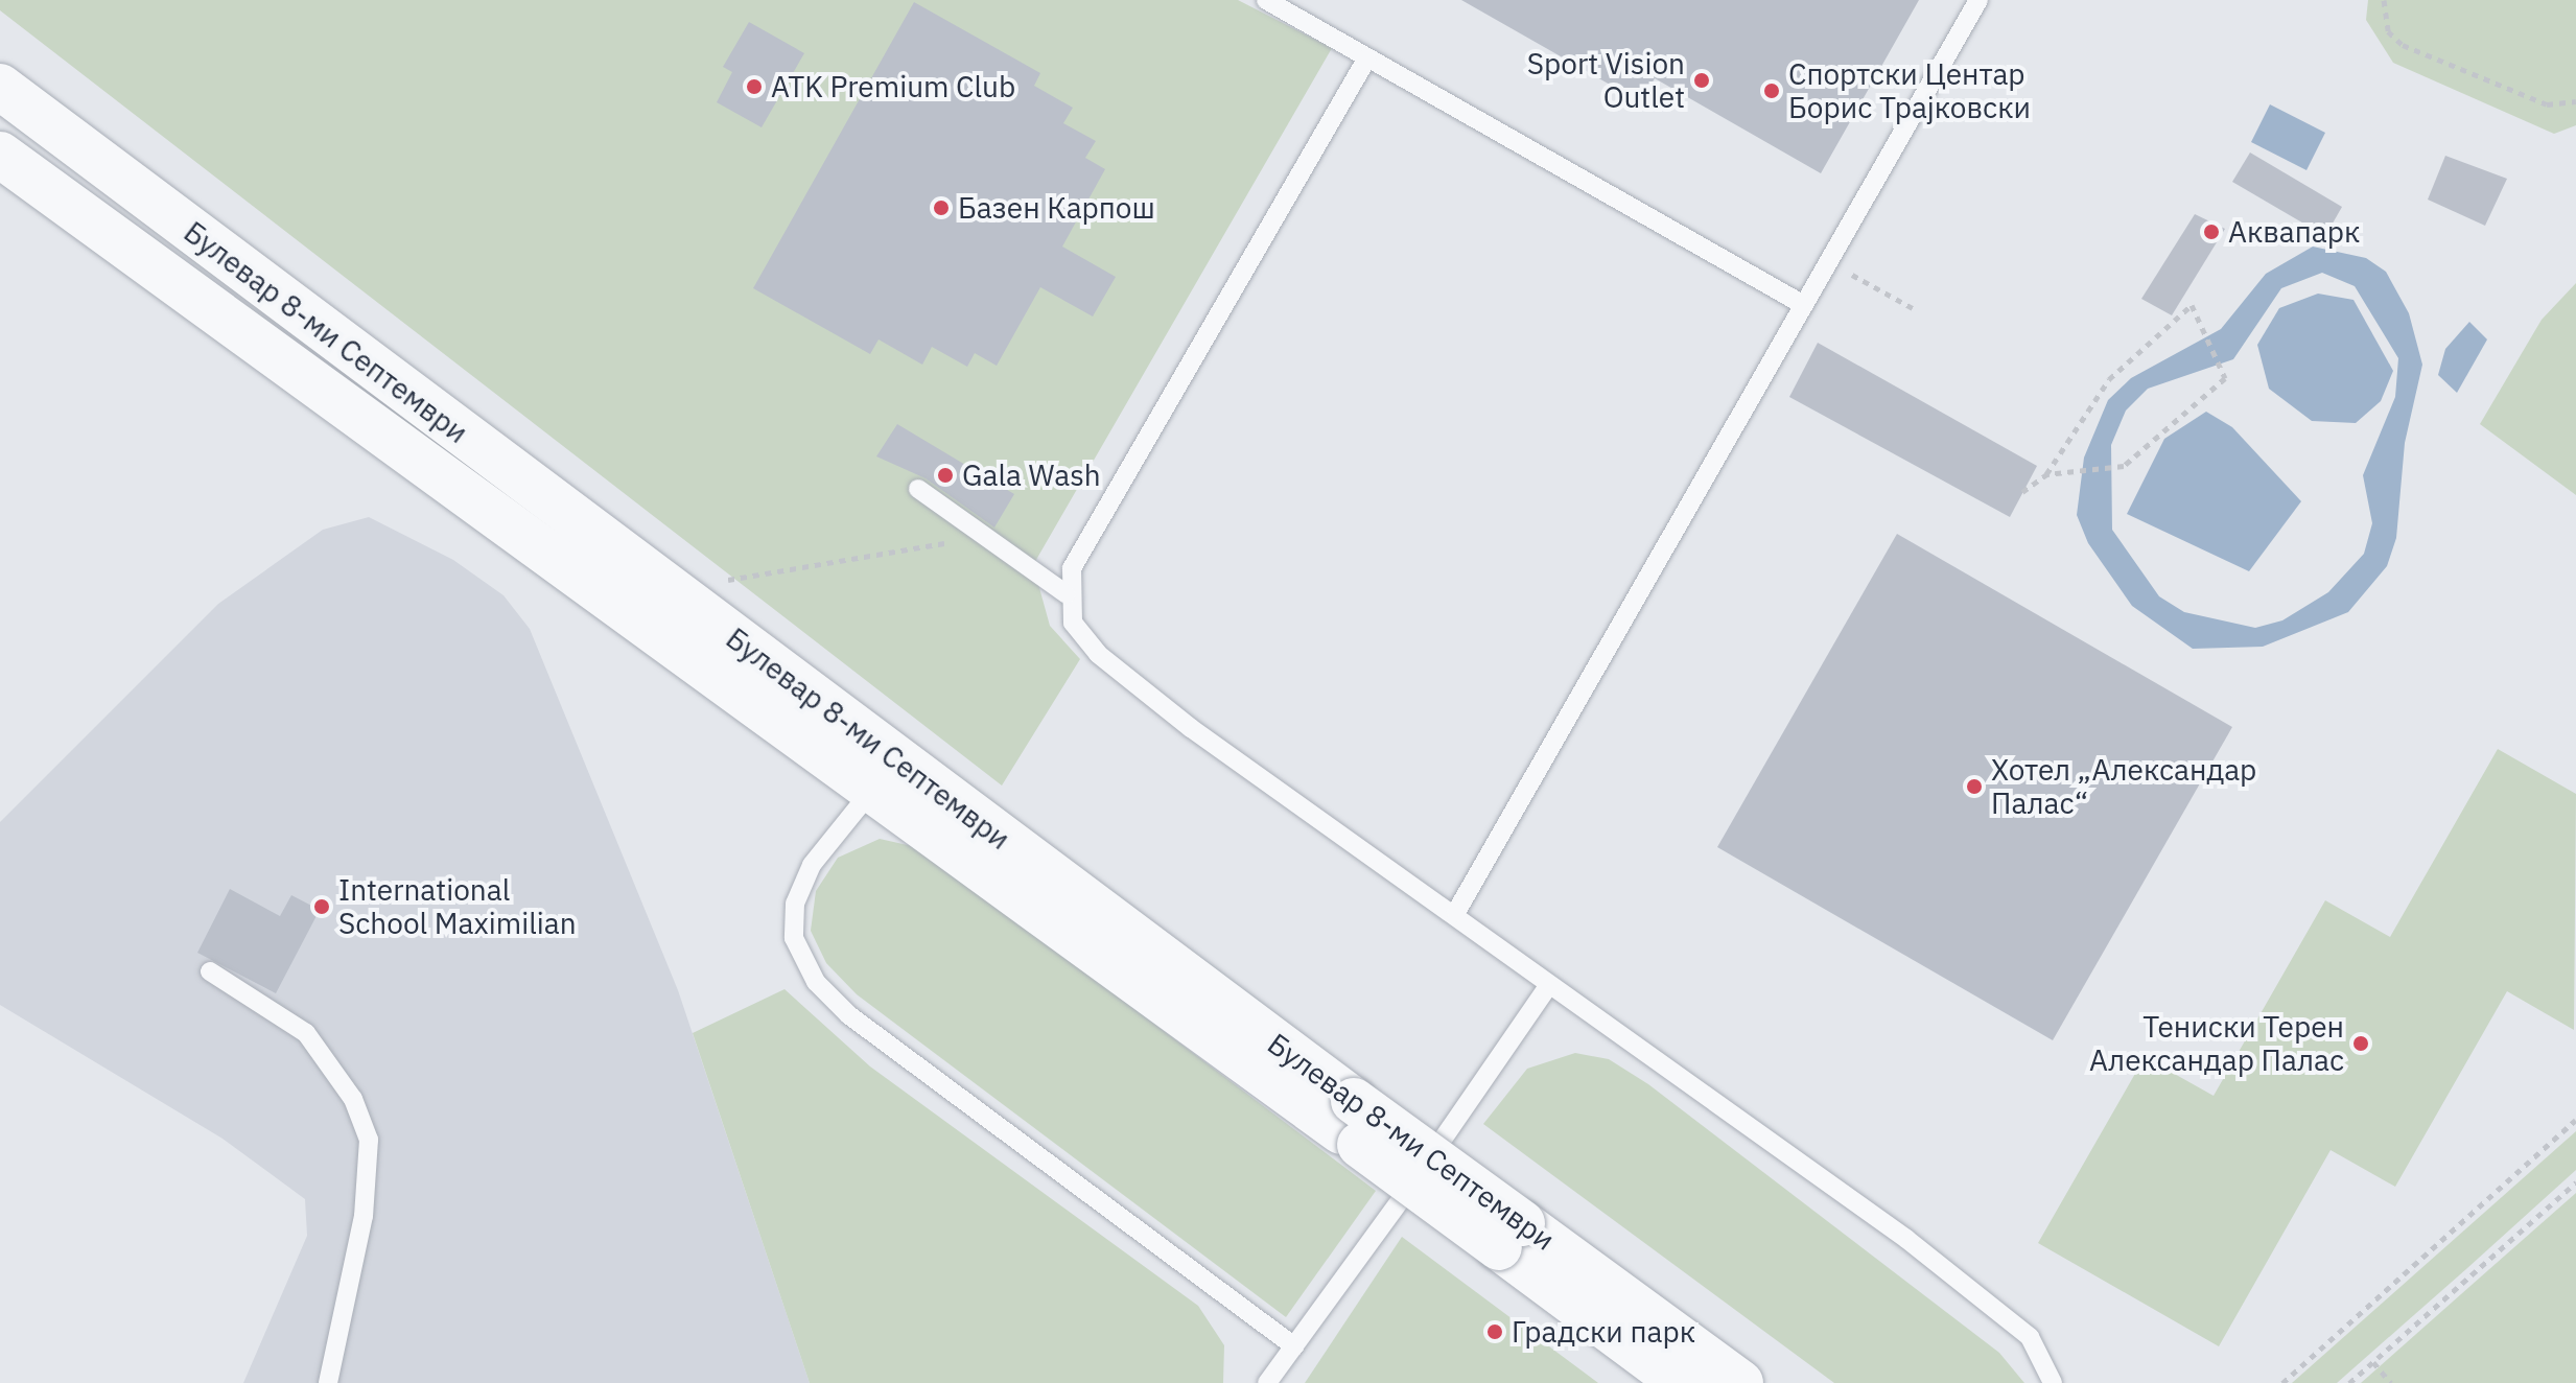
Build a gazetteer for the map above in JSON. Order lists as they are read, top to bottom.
{
  "streets": {
    "street": ["Булевар 8-ми Септември"]
  },
  "places": [
    "Sport Vision Outlet",
    "ATK Premium Club",
    "Спортски Центар Борис Трајковски",
    "Базен Карпош",
    "Аквапарк",
    "Gala Wash",
    "Хотел „Александар Палас“",
    "International School Maximilian",
    "Тениски Терен Александар Палас",
    "Градски парк"
  ]
}
